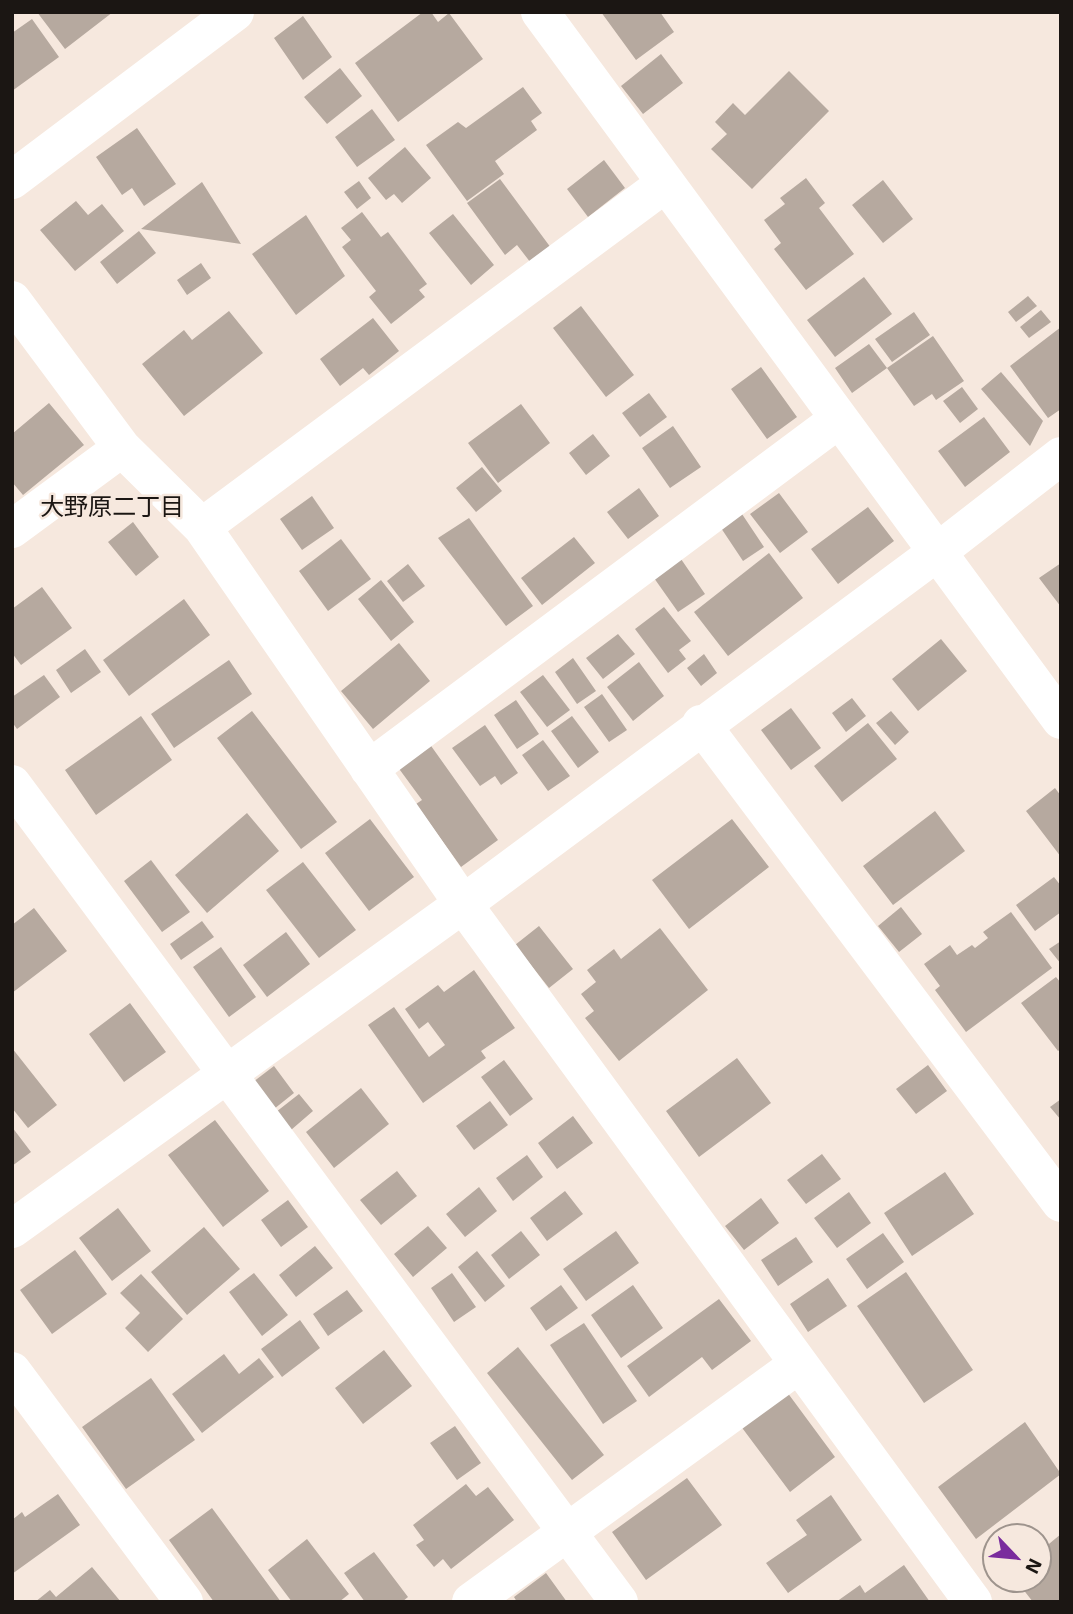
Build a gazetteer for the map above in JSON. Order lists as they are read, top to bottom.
{
  "districts": ["大野原二丁目"],
  "north": "bottom right"
}
